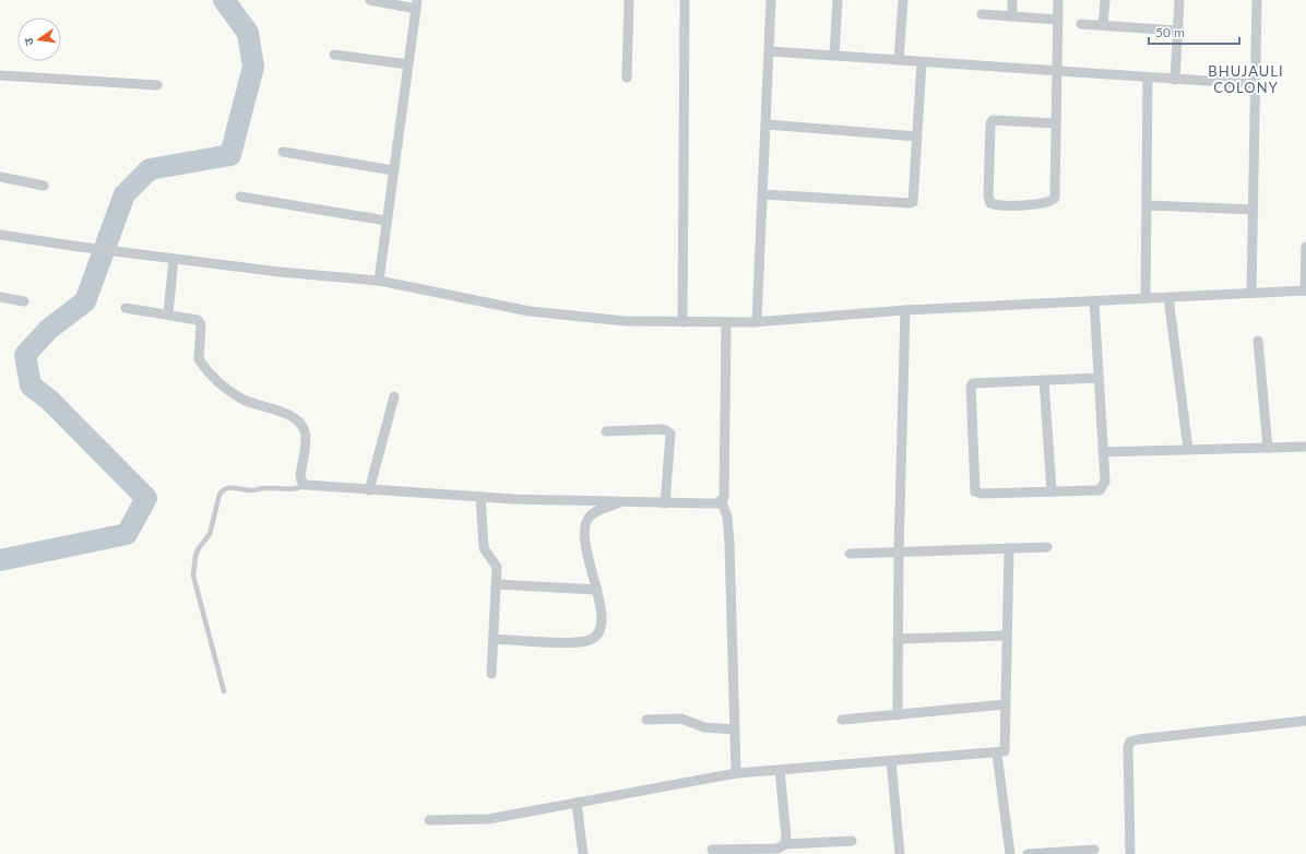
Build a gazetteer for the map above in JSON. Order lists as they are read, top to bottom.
{
  "districts": ["BHUJAULI COLONY"],
  "scale_bar": "50 m",
  "north": "left"
}
